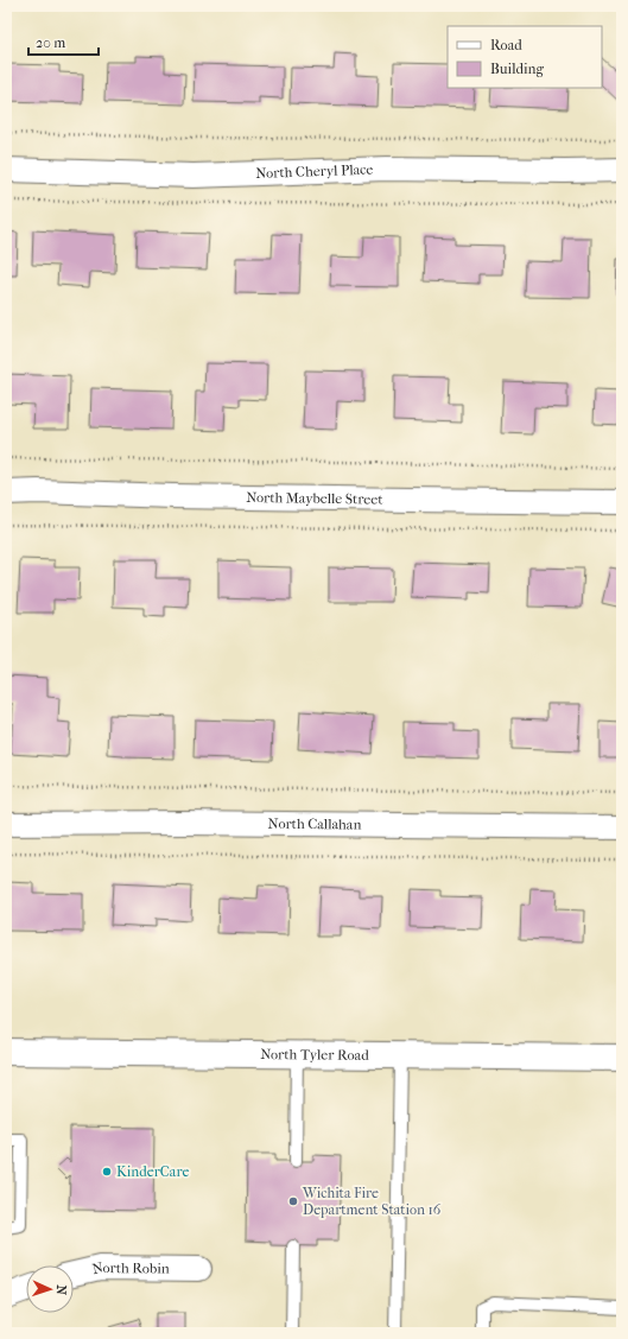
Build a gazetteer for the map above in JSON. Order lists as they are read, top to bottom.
{
  "streets": {
    "main road": ["North Tyler Road"],
    "street": [
      "North Cheryl Place",
      "North Maybelle Street",
      "North Callahan",
      "North Robin"
    ]
  },
  "places": ["KinderCare", "Wichita Fire Department Station 16"],
  "legend": ["Road", "Building"],
  "scale_bar": "20 m",
  "north": "right"
}
